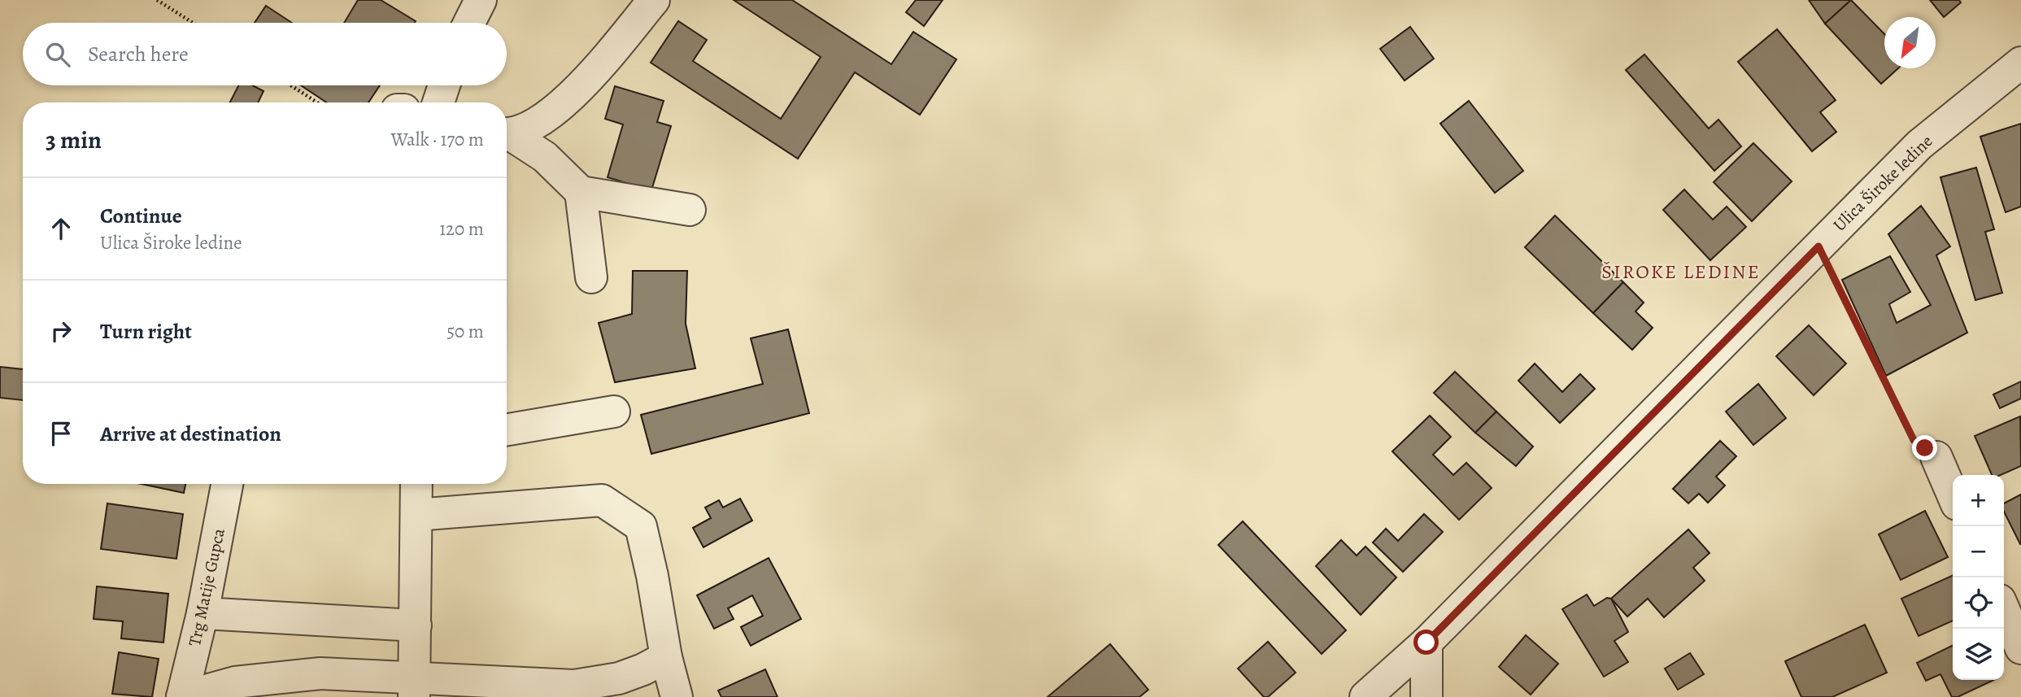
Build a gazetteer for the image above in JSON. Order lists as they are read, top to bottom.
{
  "streets": {
    "street": ["Ulica Široke ledine", "Trg Matije Gupca"]
  },
  "districts": ["ŠIROKE LEDINE"],
  "north": "bottom left",
  "page": {
    "search": "Search here",
    "heading": ["3 min", "Walk · 170 m"],
    "list": [
      ["Continue", "Ulica Široke ledine", "120 m"],
      ["Turn right", "50 m"],
      "Arrive at destination"
    ],
    "map_buttons": ["+", "−"]
  }
}
